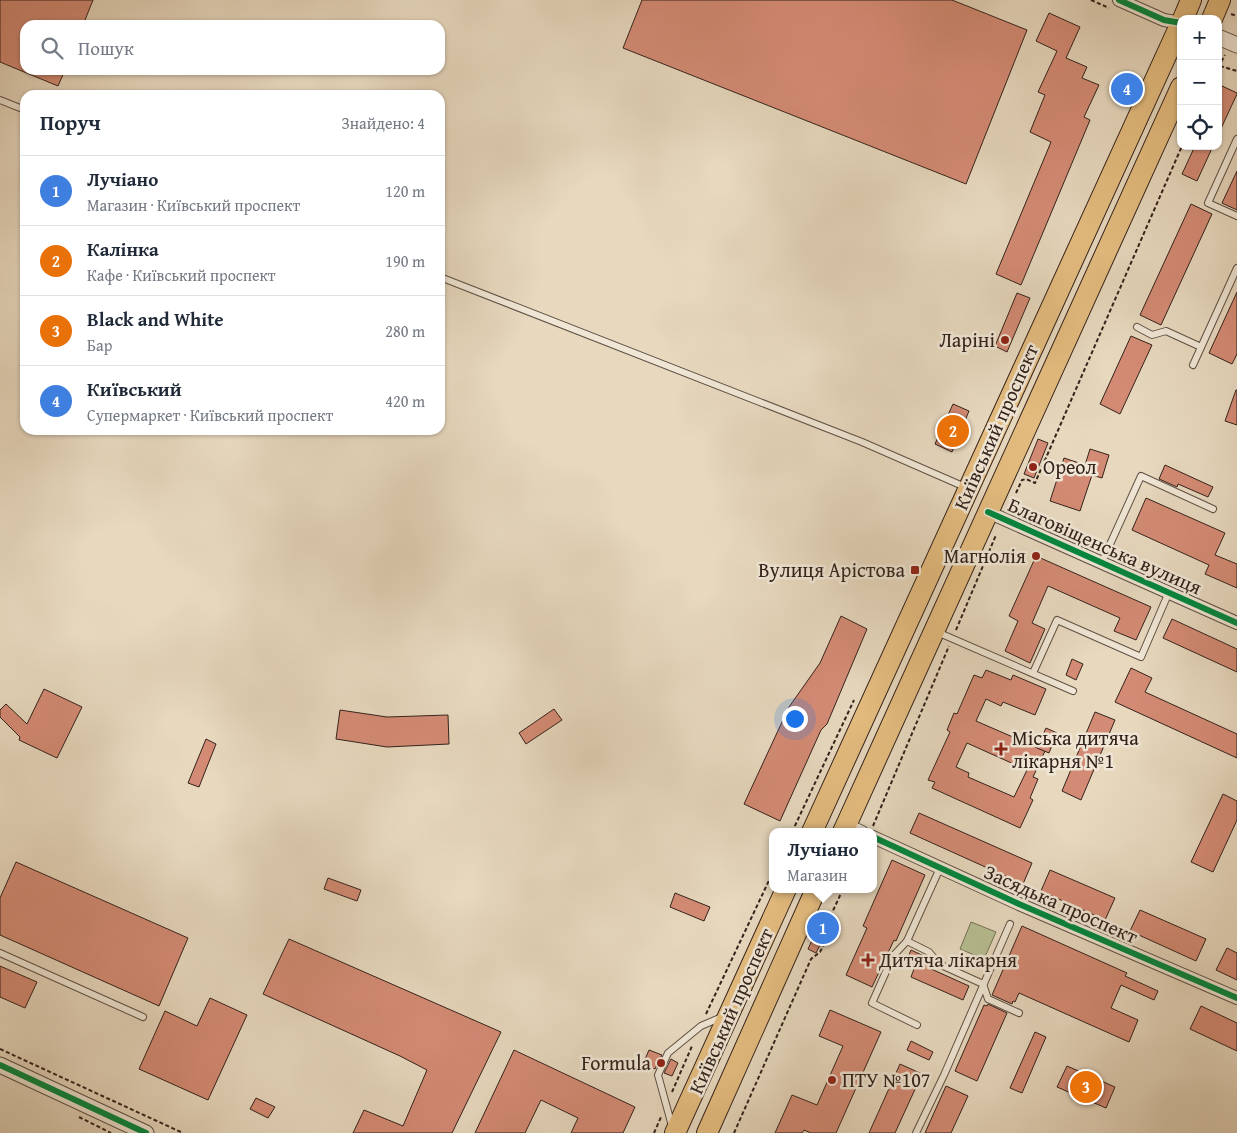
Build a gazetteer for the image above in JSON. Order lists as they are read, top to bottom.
{
  "streets": {
    "main road": ["Київський проспект"],
    "street": ["Благовіщенська вулиця", "Засядька проспект"]
  },
  "crossings": [
    ["Київський проспект", "Благовіщенська вулиця"]
  ],
  "places": {
    "other": [
      "Ларіні",
      "Ореол",
      "Магнолія",
      "Formula",
      "ПТУ №107"
    ],
    "transit": ["Вулиця Арістова"],
    "health": ["Міська дитяча лікарня №1", "Дитяча лікарня"]
  },
  "page": {
    "map_buttons": ["+", "−"],
    "search": "Пошук",
    "pins": [
      "4",
      "2",
      "1",
      "3"
    ],
    "heading": ["Поруч", "Знайдено: 4"],
    "list": [
      {
        "mark": "1",
        "name": "Лучіано",
        "note": "Магазин · Київський проспект",
        "value": "120 m"
      },
      {
        "mark": "2",
        "name": "Калінка",
        "note": "Кафе · Київський проспект",
        "value": "190 m"
      },
      {
        "mark": "3",
        "name": "Black and White",
        "note": "Бар",
        "value": "280 m"
      },
      {
        "mark": "4",
        "name": "Київський",
        "note": "Супермаркет · Київський проспект",
        "value": "420 m"
      }
    ],
    "popup": ["Лучіано", "Магазин"]
  }
}
